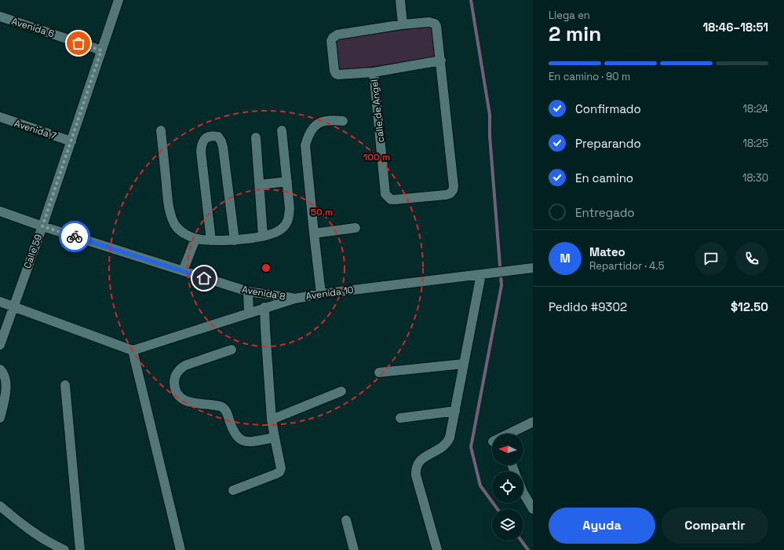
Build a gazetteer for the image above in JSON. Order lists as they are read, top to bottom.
{
  "streets": {
    "street": [
      "Avenida 6",
      "calle de Angel",
      "Avenida 7",
      "Calle 59",
      "Avenida 8",
      "Avenida 10"
    ]
  },
  "crossings": [
    ["Avenida 6", "Calle 59"],
    ["Avenida 7", "Calle 59"],
    ["Calle 59", "Avenida 8"],
    ["Avenida 8", "Avenida 10"]
  ],
  "north": "left",
  "page": {
    "heading": ["2 min", "Llega en", "18:46–18:51"],
    "panel": [
      "Mateo",
      "Repartidor · 4.5",
      "Pedido #9302",
      "$12.50"
    ],
    "bar": "En camino · 90 m",
    "list": [
      ["Confirmado", "18:24"],
      ["Preparando", "18:25"],
      ["En camino", "18:30"],
      "Entregado"
    ],
    "round": "M",
    "buttons": ["Ayuda", "Compartir"]
  },
  "rings": ["100 m", "50 m"]
}
